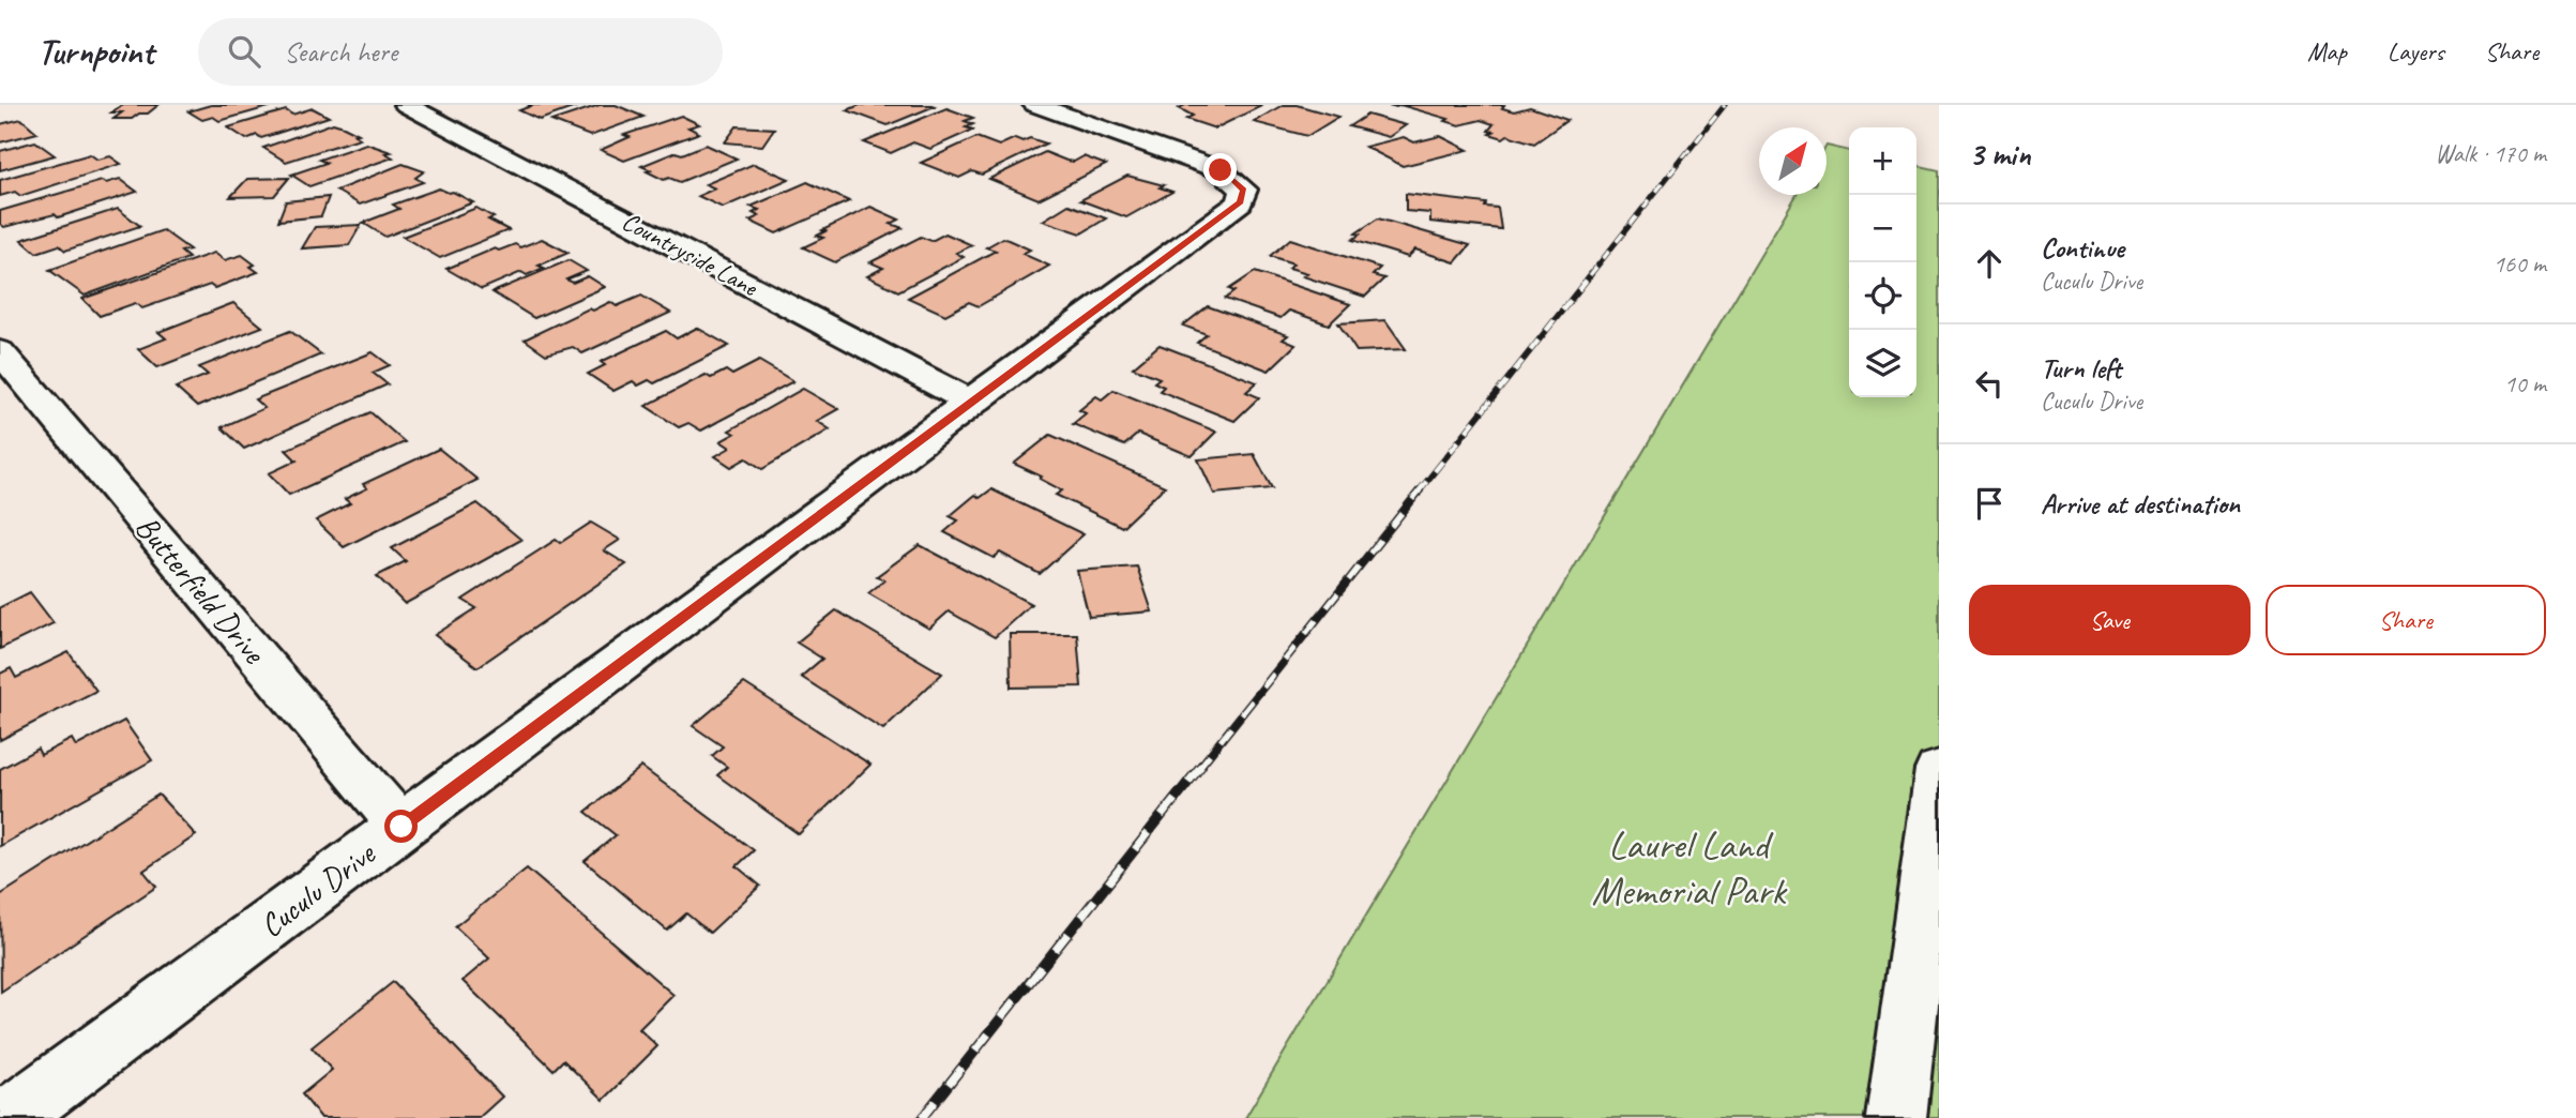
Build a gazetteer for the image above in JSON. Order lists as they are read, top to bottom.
{
  "streets": {
    "street": ["Countryside Lane", "Butterfield Drive", "Cuculu Drive"]
  },
  "crossings": [
    ["Countryside Lane", "Cuculu Drive"],
    ["Butterfield Drive", "Cuculu Drive"]
  ],
  "parks": ["Laurel Land Memorial Park"],
  "north": "top right",
  "page": {
    "header": "Turnpoint",
    "search": "Search here",
    "nav": ["Map", "Layers", "Share"],
    "heading": ["3 min", "Walk · 170 m"],
    "map_buttons": ["+", "−"],
    "list": [
      ["Continue", "Cuculu Drive", "160 m"],
      ["Turn left", "Cuculu Drive", "10 m"],
      "Arrive at destination"
    ],
    "buttons": ["Save", "Share"]
  }
}
